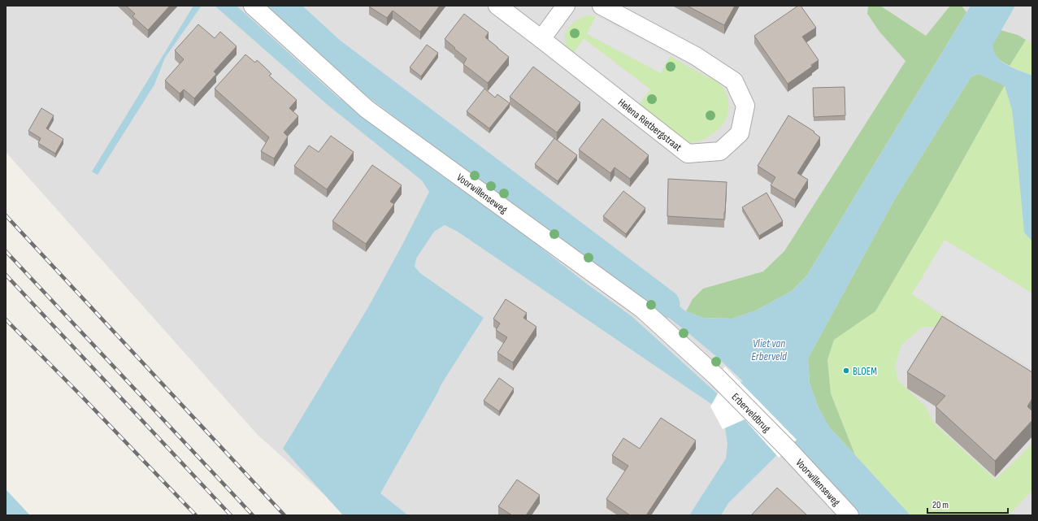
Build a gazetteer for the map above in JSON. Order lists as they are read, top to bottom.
{
  "streets": {
    "street": ["Helena Rietbergstraat", "Voorwillenseweg", "Erberveldbrug"]
  },
  "crossings": [
    ["Voorwillenseweg", "Erberveldbrug"]
  ],
  "water": ["Vliet van Erberveld"],
  "places": ["BLOEM"],
  "scale_bar": "20 m"
}
